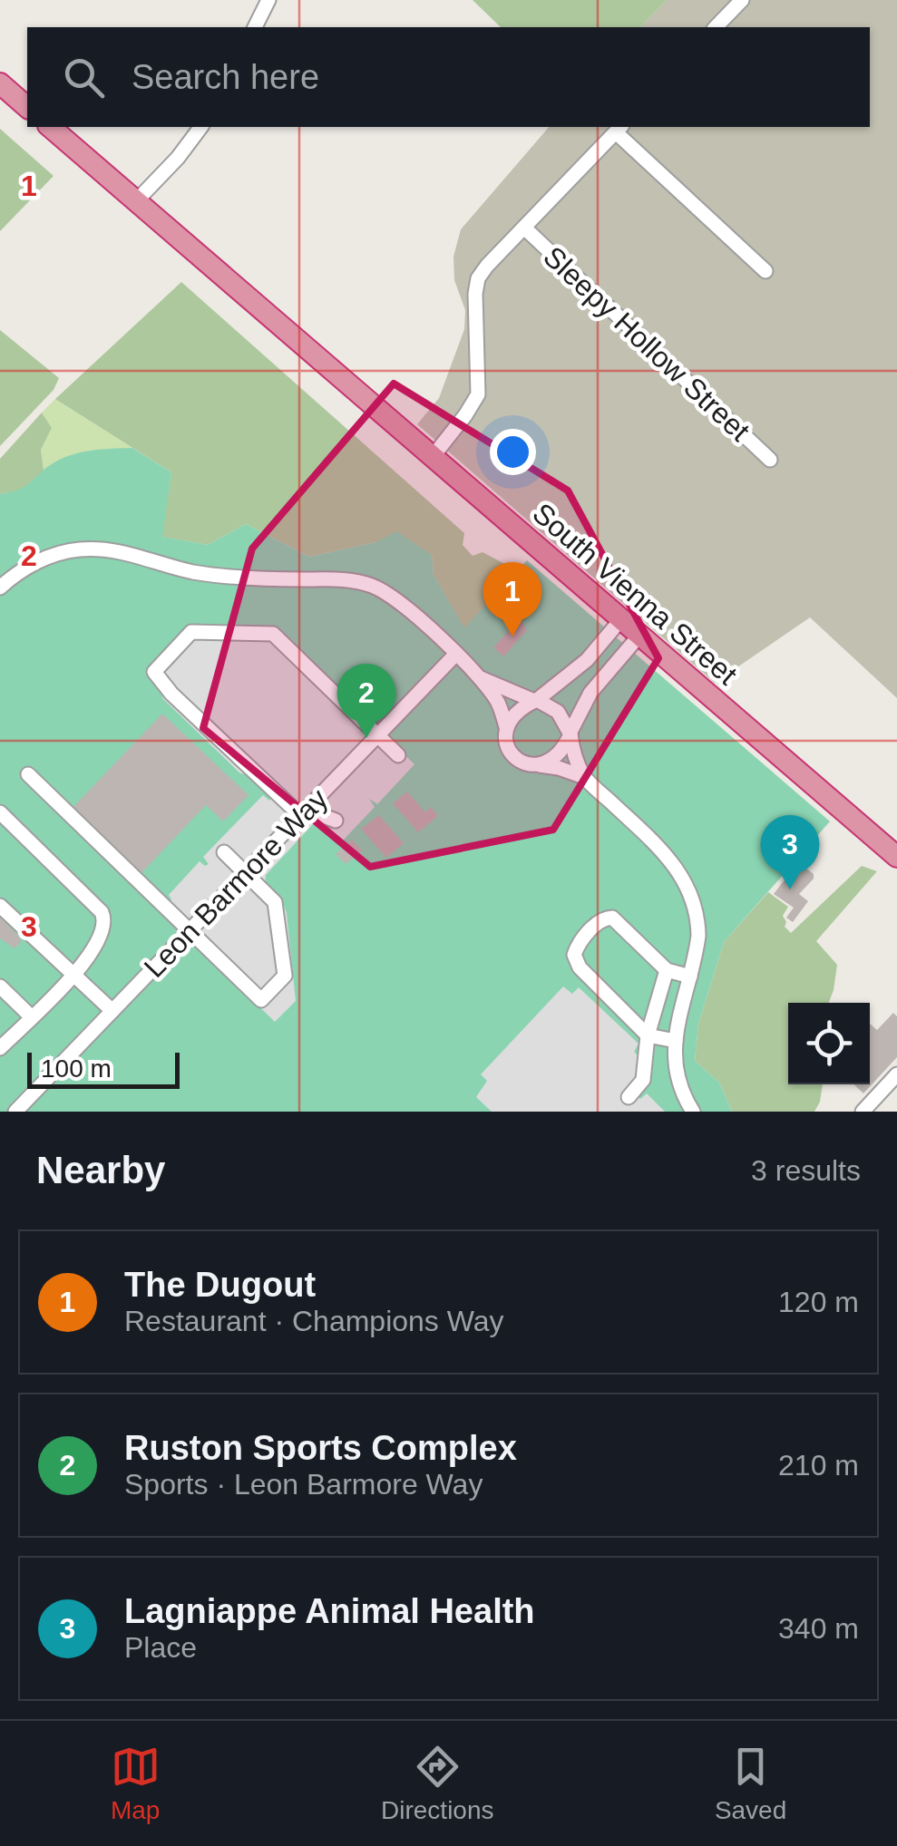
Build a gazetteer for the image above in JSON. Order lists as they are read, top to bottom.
{
  "streets": {
    "highway": ["South Vienna Street"],
    "street": ["Sleepy Hollow Street", "Leon Barmore Way"]
  },
  "scale_bar": "100 m",
  "page": {
    "search": "Search here",
    "pins": ["1", "2", "3"],
    "scale": "100 m",
    "heading": ["Nearby", "3 results"],
    "list": [
      {
        "mark": "1",
        "name": "The Dugout",
        "note": "Restaurant · Champions Way",
        "value": "120 m"
      },
      {
        "mark": "2",
        "name": "Ruston Sports Complex",
        "note": "Sports · Leon Barmore Way",
        "value": "210 m"
      },
      {
        "mark": "3",
        "name": "Lagniappe Animal Health",
        "note": "Place",
        "value": "340 m"
      }
    ],
    "nav": ["Map", "Directions", "Saved"]
  },
  "grid": {
    "rows": ["1", "2", "3"]
  }
}
